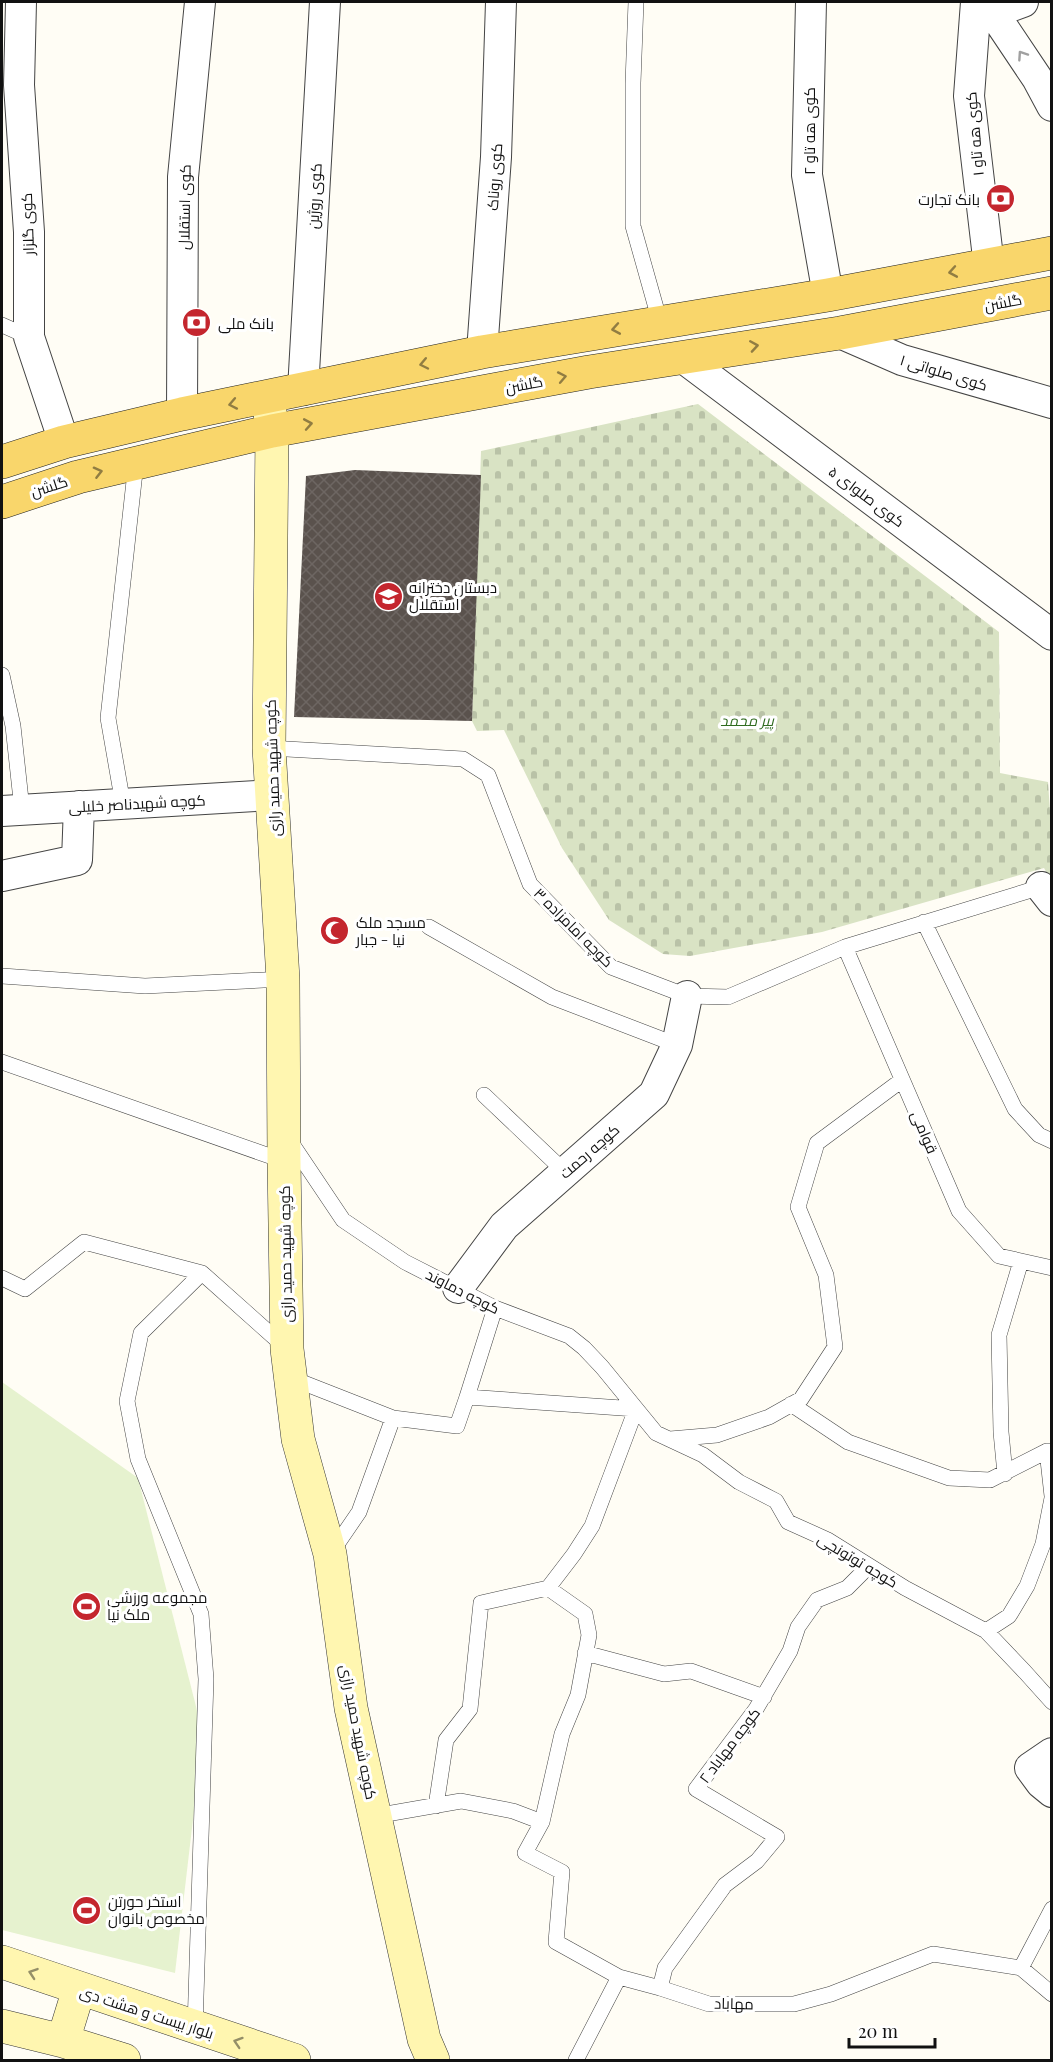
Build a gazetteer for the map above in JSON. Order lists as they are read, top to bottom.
{
  "streets": {
    "main road": ["گلشن"],
    "street": [
      "کوی هه تاو ۲",
      "کوی هه تاو ۱",
      "کوی روناک",
      "کوی روژین",
      "کوی استقلال",
      "کوی گلزار",
      "کوی صلواتی ۱",
      "کوی صلوای ۵",
      "کوچه شهید حمید رازی",
      "کوچه شهیدناصر خلیلی",
      "کوچه رحمت",
      "بلوار بیست و هشت دی"
    ],
    "lane": [
      "کوچه امامزاده ۳",
      "قوامی",
      "کوچه دماوند",
      "کوچه توتونچی",
      "کوچه مهاباد ۲",
      "مهاباد"
    ]
  },
  "crossings": [
    ["گلشن", "کوی صلواتی ۱"],
    ["گلشن", "کوی صلوای ۵"],
    ["گلشن", "کوچه شهید حمید رازی"],
    ["کوچه شهید حمید رازی", "کوچه شهیدناصر خلیلی"],
    ["کوچه شهید حمید رازی", "کوچه امامزاده ۳"],
    ["کوچه شهید حمید رازی", "کوچه دماوند"],
    ["کوچه امامزاده ۳", "قوامی"],
    ["کوچه امامزاده ۳", "کوچه رحمت"],
    ["کوچه رحمت", "کوچه دماوند"],
    ["کوچه دماوند", "کوچه توتونچی"],
    ["کوچه توتونچی", "کوچه مهاباد ۲"],
    ["کوچه مهاباد ۲", "مهاباد"]
  ],
  "parks": ["پیر محمد"],
  "places": {
    "bank": ["بانک تجارت", "بانک ملی"],
    "school or university": ["دبستان دخترانه استقلال"],
    "mosque": ["مسجد ملک نیا - جبار"],
    "sports": ["مجموعه ورزشی ملک نیا", "استخر حورتن مخصوص بانوان"]
  },
  "scale_bar": "20 m"
}
